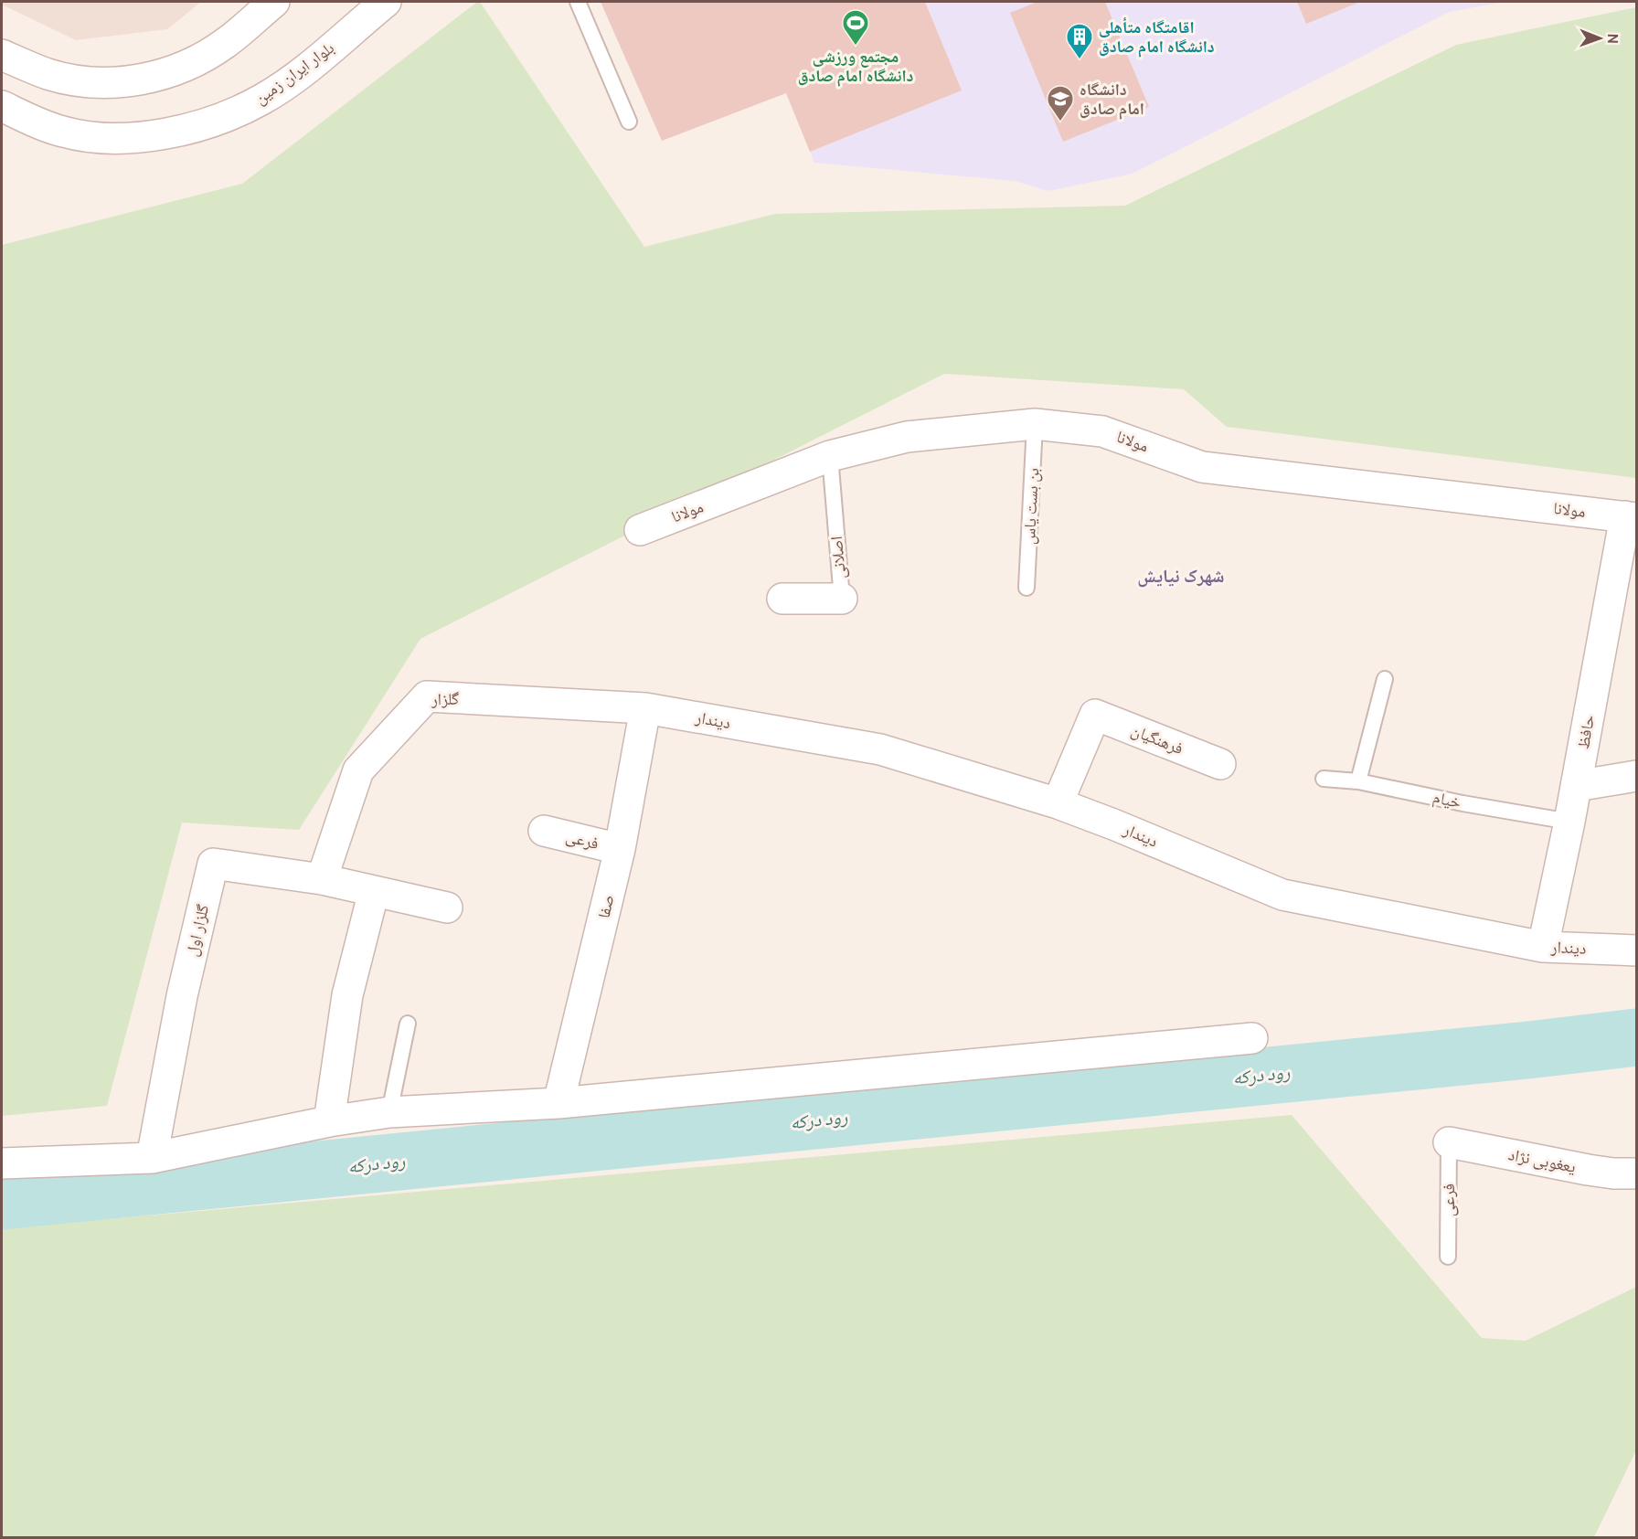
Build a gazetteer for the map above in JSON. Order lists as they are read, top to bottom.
{
  "streets": {
    "street": [
      "بلوار ایران زمین",
      "مولانا",
      "اصلانی",
      "گلزار",
      "دیندار",
      "حافظ",
      "فرهنگیان",
      "فرعی",
      "صفا",
      "گلزار اول",
      "یعغوبی نژاد"
    ],
    "lane": ["بن بست یاس", "خیام"]
  },
  "crossings": [
    ["مولانا", "بن بست یاس"],
    ["مولانا", "اصلانی"],
    ["مولانا", "حافظ"],
    ["گلزار", "دیندار"],
    ["گلزار", "صفا"],
    ["گلزار", "گلزار اول"],
    ["دیندار", "حافظ"],
    ["دیندار", "فرهنگیان"],
    ["دیندار", "صفا"],
    ["حافظ", "خیام"],
    ["فرعی", "صفا"],
    ["فرعی", "یعغوبی نژاد"]
  ],
  "districts": ["شهرک نیایش"],
  "water": ["رود درکه"],
  "places": {
    "sports": ["مجتمع ورزشی دانشگاه امام صادق"],
    "building": ["اقامتگاه متأهلی دانشگاه امام صادق"],
    "school or university": ["دانشگاه امام صادق"]
  },
  "north": "right"
}
